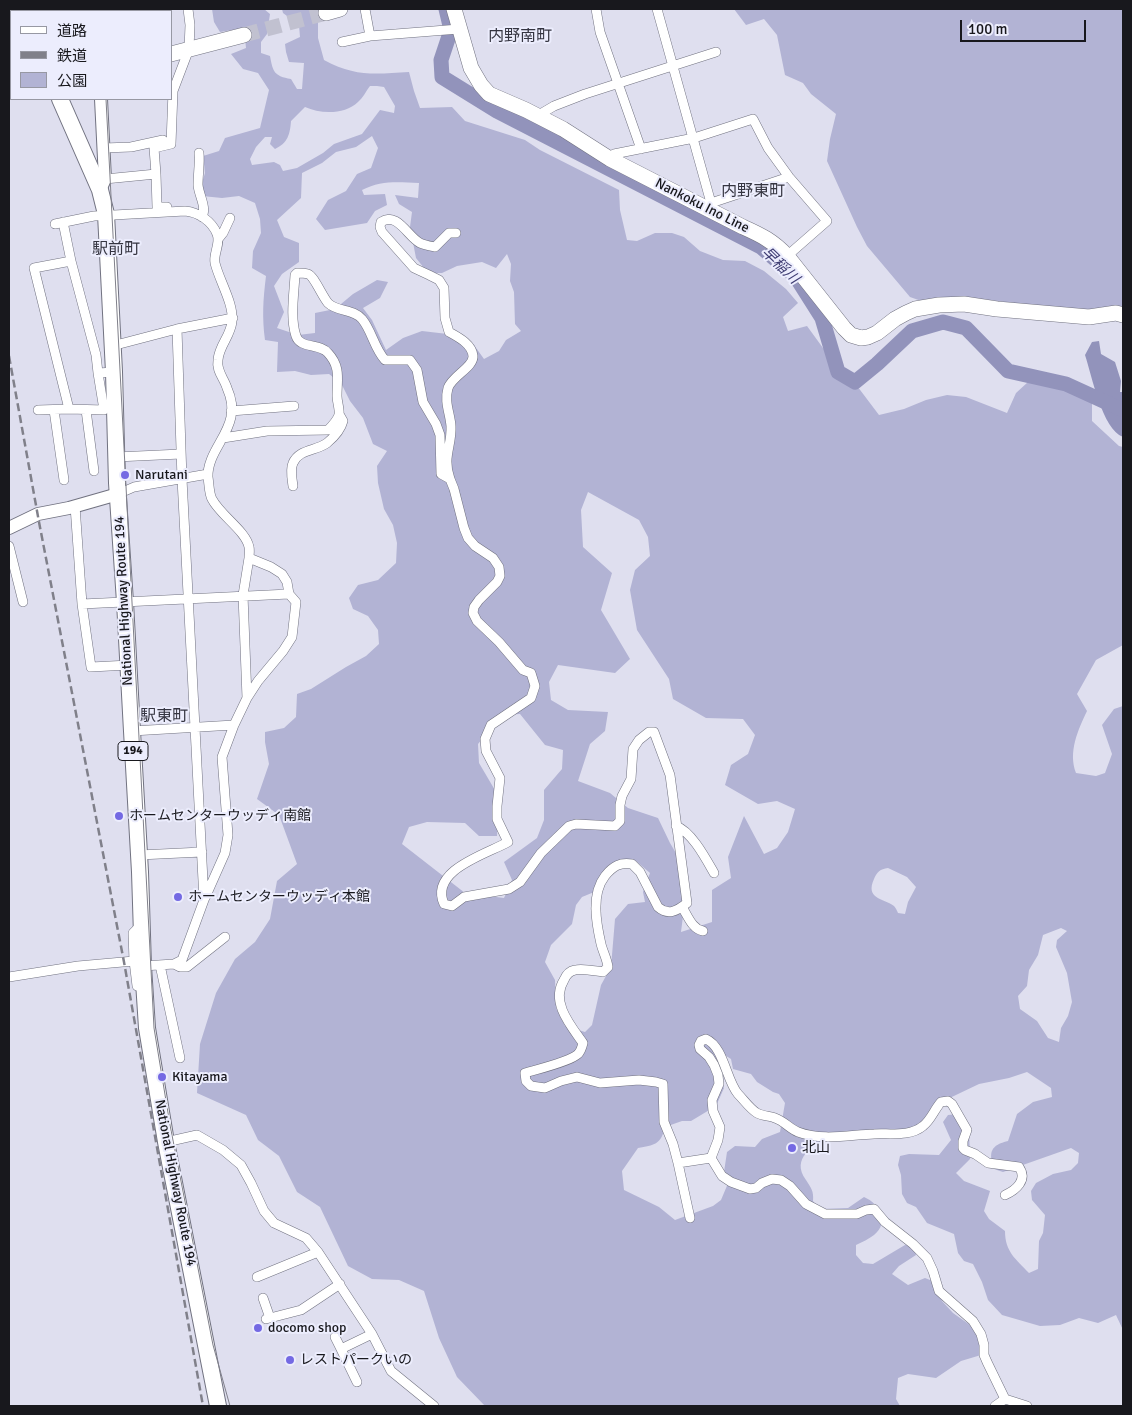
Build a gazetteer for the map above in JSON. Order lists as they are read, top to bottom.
{
  "streets": {
    "highway": ["National Highway Route 194", "194"],
    "main road": ["Nankoku Ino Line"]
  },
  "districts": [
    "内野南町",
    "内野東町",
    "駅前町",
    "駅東町"
  ],
  "water": ["早稲川"],
  "places": [
    "Narutani",
    "ホームセンターウッディ南館",
    "ホームセンターウッディ本館",
    "Kitayama",
    "北山",
    "docomo shop",
    "レストパークいの"
  ],
  "legend": ["道路", "鉄道", "公園"],
  "scale_bar": "100 m"
}
